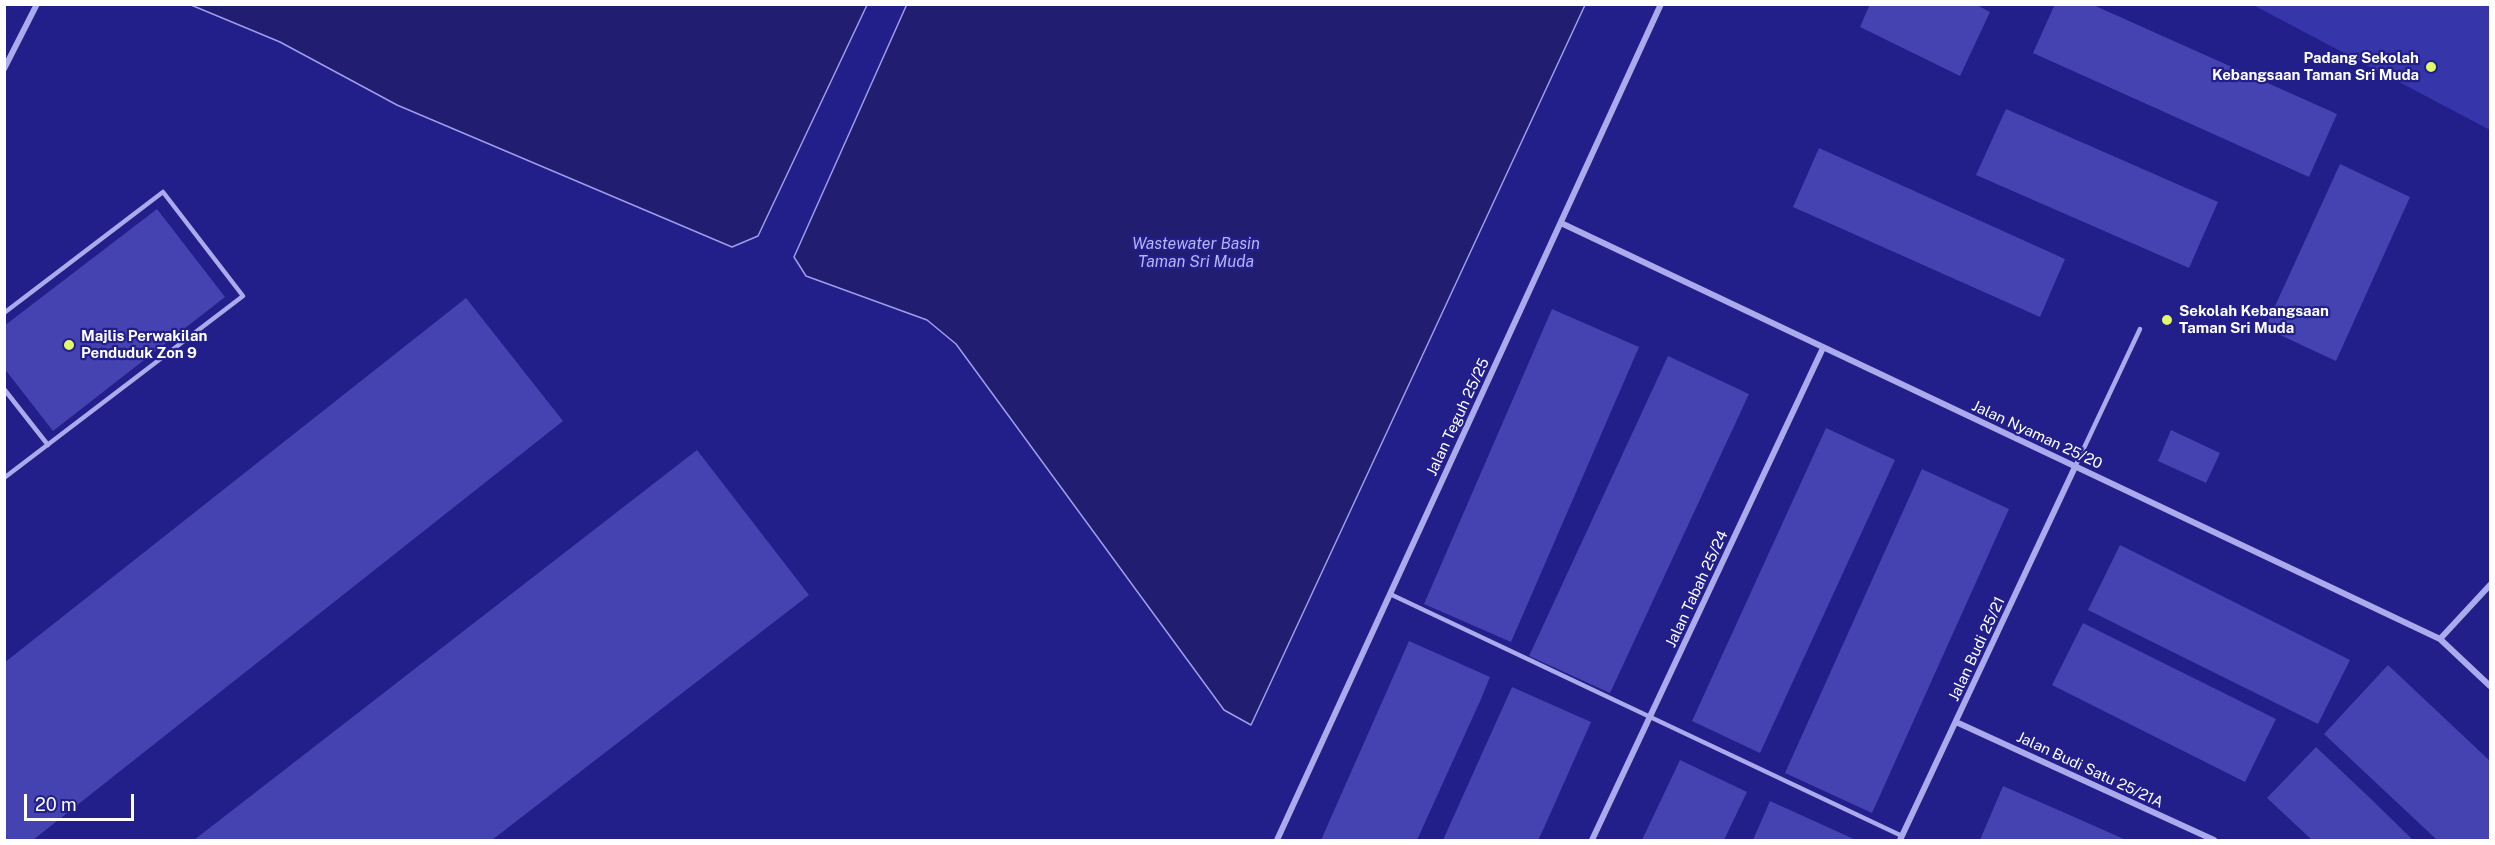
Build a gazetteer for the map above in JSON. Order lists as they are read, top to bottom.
{
  "streets": {
    "street": [
      "Jalan Teguh 25/25",
      "Jalan Nyaman 25/20",
      "Jalan Tabah 25/24",
      "Jalan Budi 25/21",
      "Jalan Budi Satu 25/21A"
    ]
  },
  "crossings": [
    ["Jalan Teguh 25/25", "Jalan Nyaman 25/20"],
    ["Jalan Nyaman 25/20", "Jalan Tabah 25/24"],
    ["Jalan Nyaman 25/20", "Jalan Budi 25/21"],
    ["Jalan Budi 25/21", "Jalan Budi Satu 25/21A"]
  ],
  "water": ["Wastewater Basin Taman Sri Muda"],
  "places": ["Padang Sekolah Kebangsaan Taman Sri Muda", "Sekolah Kebangsaan Taman Sri Muda", "Majlis Perwakilan Penduduk Zon 9"],
  "scale_bar": "20 m"
}
